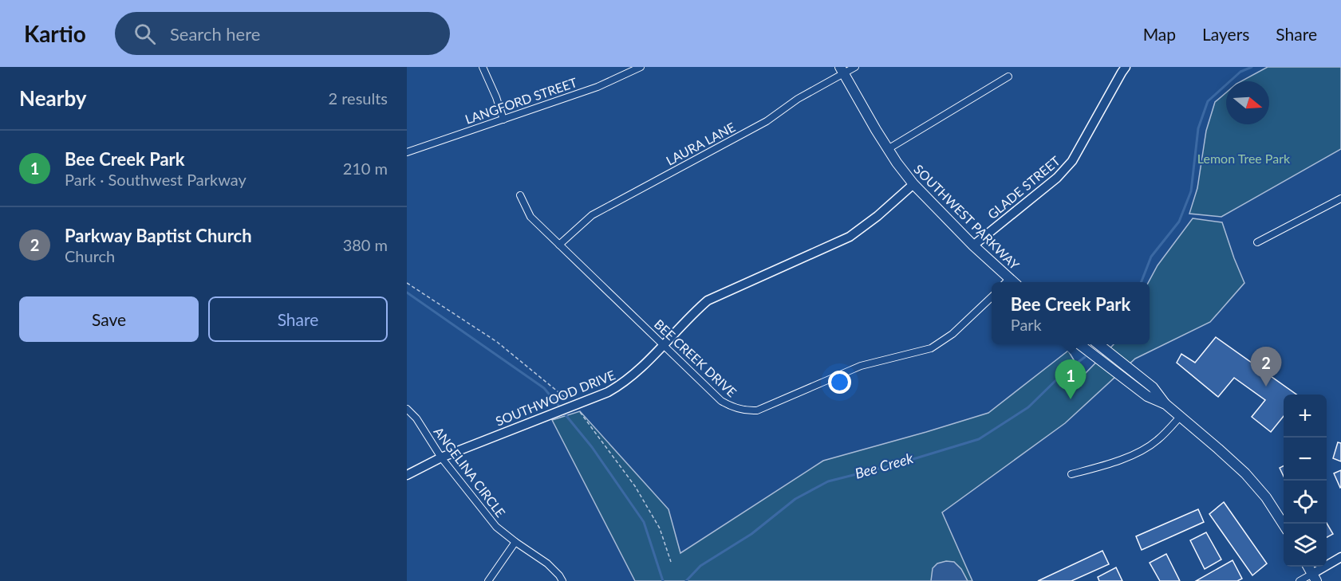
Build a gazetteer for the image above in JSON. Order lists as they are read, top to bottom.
{
  "streets": {
    "main road": ["SOUTHWEST PARKWAY"],
    "street": [
      "LANGFORD STREET",
      "LAURA LANE",
      "GLADE STREET",
      "BEE CREEK DRIVE",
      "SOUTHWOOD DRIVE",
      "ANGELINA CIRCLE"
    ]
  },
  "crossings": [
    ["LAURA LANE", "SOUTHWEST PARKWAY"],
    ["LAURA LANE", "BEE CREEK DRIVE"],
    ["GLADE STREET", "SOUTHWEST PARKWAY"],
    ["SOUTHWEST PARKWAY", "SOUTHWOOD DRIVE"],
    ["BEE CREEK DRIVE", "SOUTHWOOD DRIVE"],
    ["SOUTHWOOD DRIVE", "ANGELINA CIRCLE"]
  ],
  "water": ["Bee Creek"],
  "parks": ["Lemon Tree Park"],
  "north": "right",
  "page": {
    "header": "Kartio",
    "search": "Search here",
    "nav": ["Map", "Layers", "Share"],
    "heading": ["Nearby", "2 results"],
    "list": [
      {
        "mark": "1",
        "name": "Bee Creek Park",
        "note": "Park · Southwest Parkway",
        "value": "210 m"
      },
      {
        "mark": "2",
        "name": "Parkway Baptist Church",
        "note": "Church",
        "value": "380 m"
      }
    ],
    "buttons": ["Save", "Share"],
    "popup": ["Bee Creek Park", "Park"],
    "pins": ["2", "1"],
    "map_buttons": ["+", "−"]
  }
}
